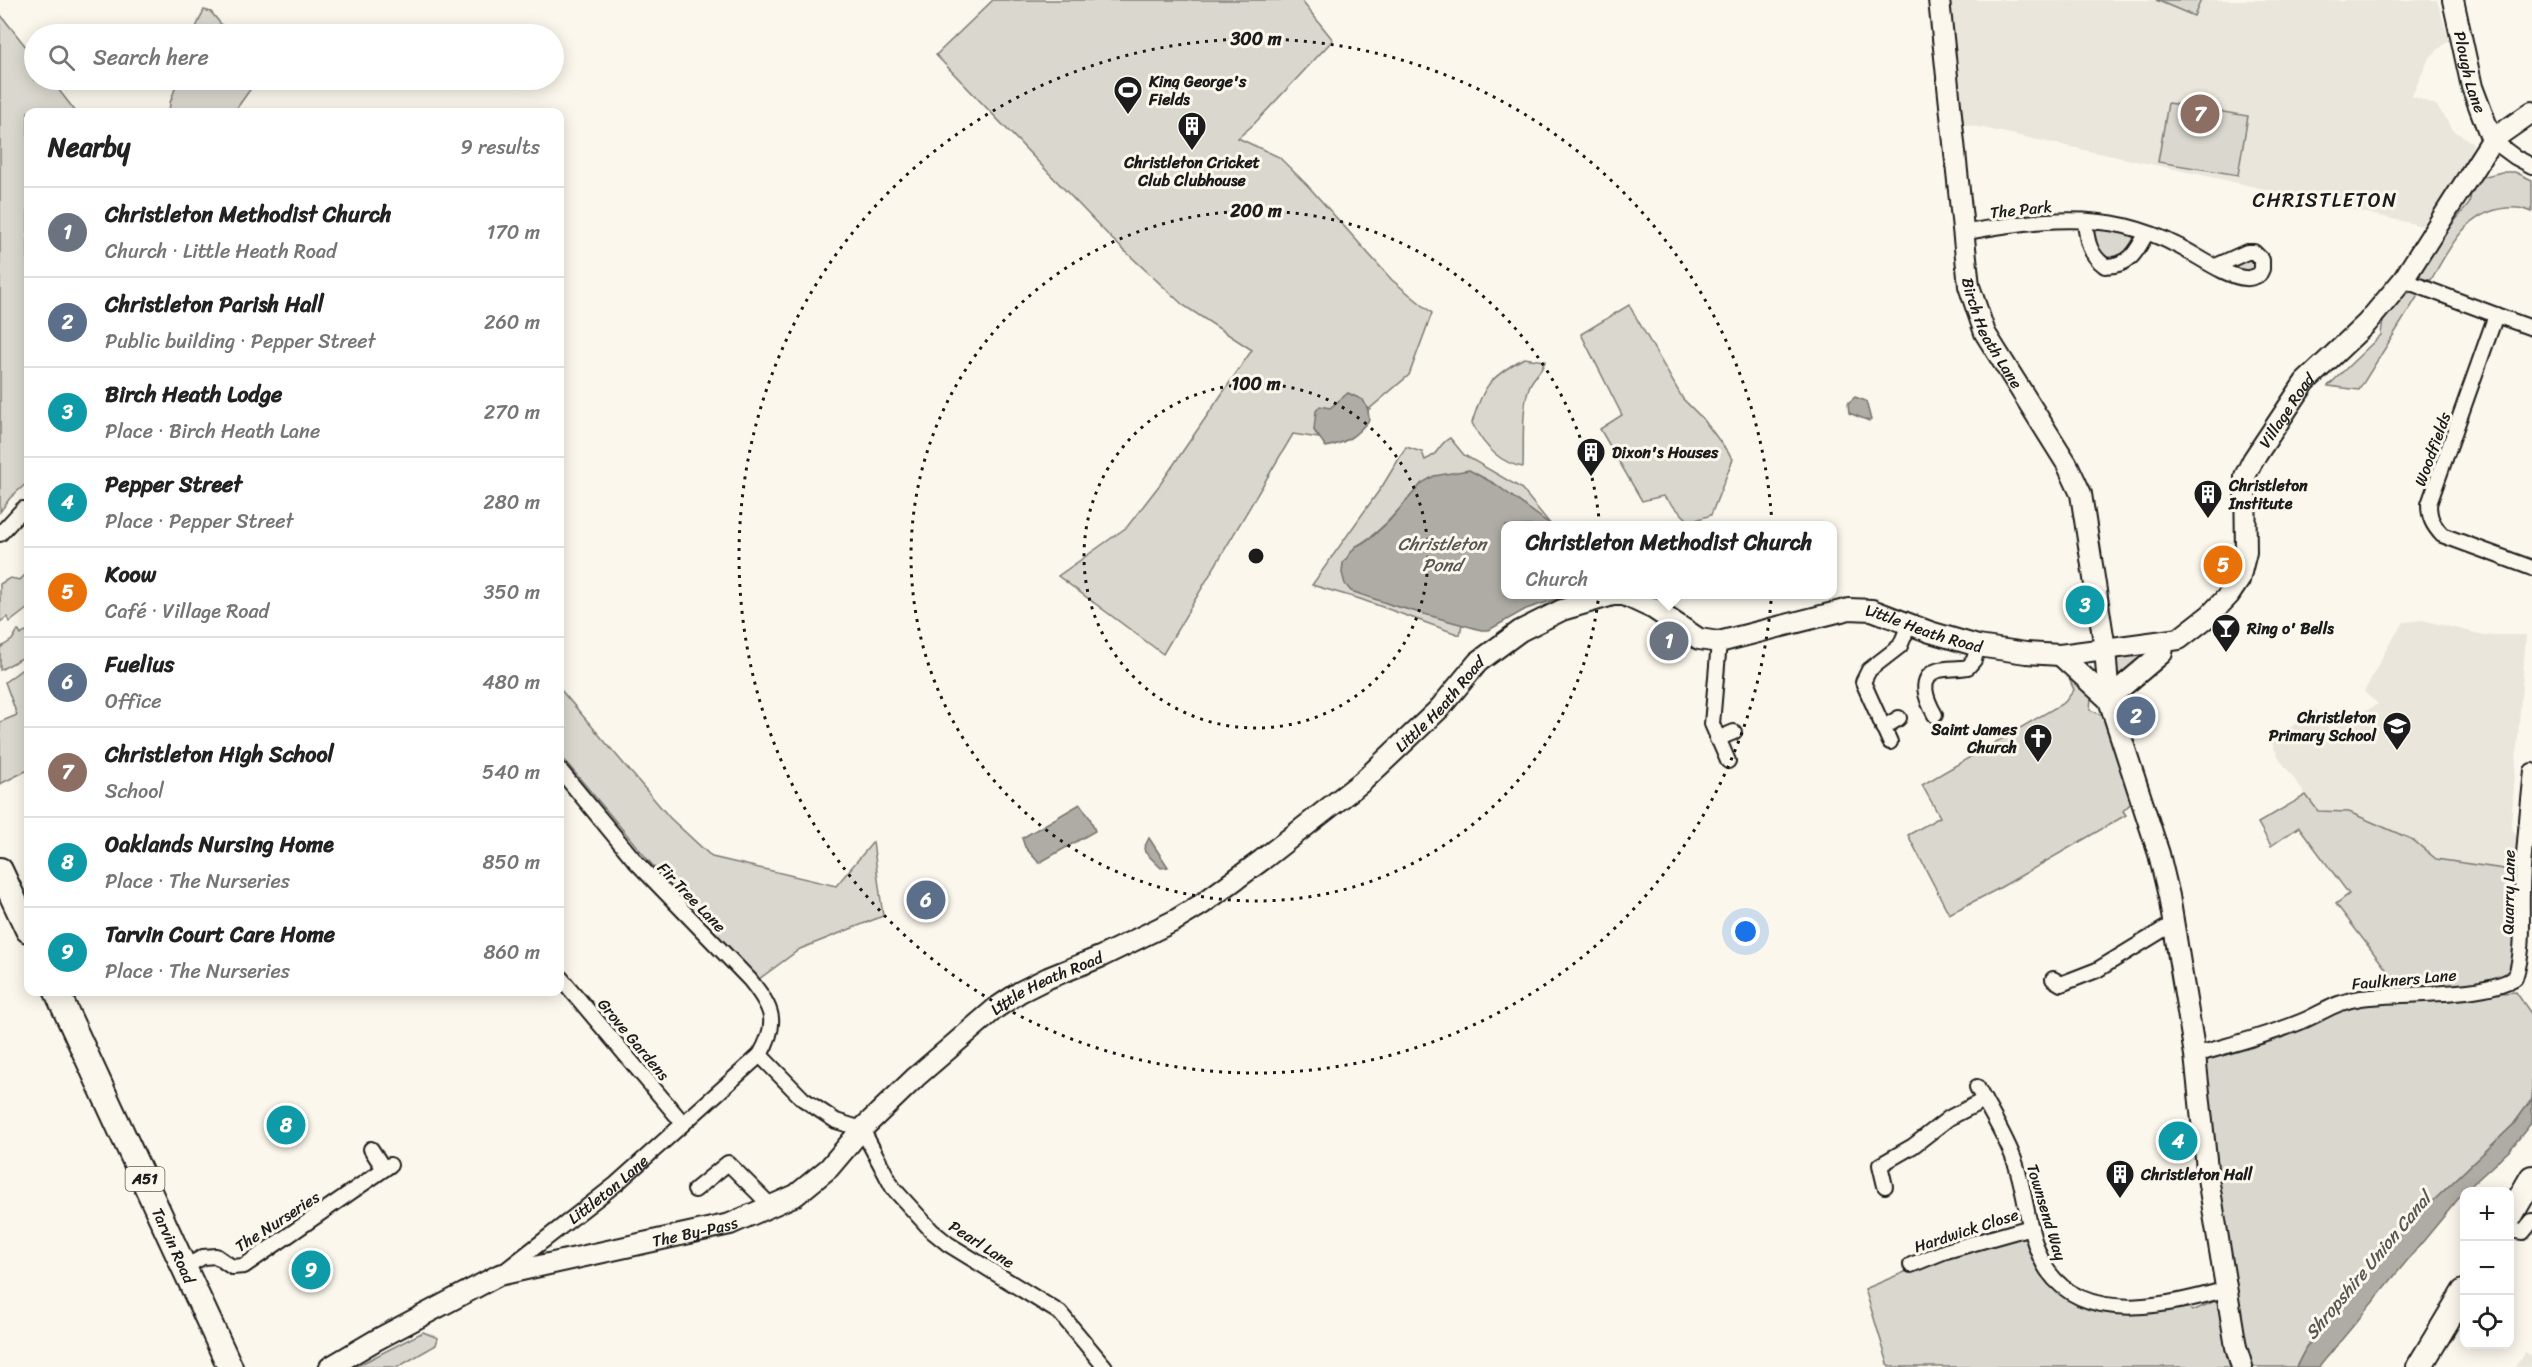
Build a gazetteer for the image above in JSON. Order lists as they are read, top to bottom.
{
  "streets": {
    "highway": ["A51", "Tarvin Road"],
    "street": [
      "Plough Lane",
      "The Park",
      "Birch Heath Lane",
      "Village Road",
      "Woodfields",
      "Little Heath Road",
      "Quarry Lane",
      "Fir Tree Lane",
      "Faulkners Lane",
      "Grove Gardens",
      "Littleton Lane",
      "Townsend Way",
      "The Nurseries",
      "Hardwick Close",
      "The By-Pass",
      "Pearl Lane"
    ]
  },
  "crossings": [
    ["Plough Lane", "Village Road"],
    ["The Park", "Birch Heath Lane"],
    ["Birch Heath Lane", "Village Road"],
    ["Birch Heath Lane", "Little Heath Road"],
    ["Birch Heath Lane", "Faulkners Lane"],
    ["Birch Heath Lane", "Townsend Way"],
    ["Village Road", "Little Heath Road"],
    ["Little Heath Road", "The By-Pass"],
    ["Little Heath Road", "Pearl Lane"],
    ["Quarry Lane", "Faulkners Lane"],
    ["Fir Tree Lane", "Littleton Lane"],
    ["Grove Gardens", "Littleton Lane"],
    ["Littleton Lane", "The By-Pass"],
    ["Townsend Way", "Hardwick Close"],
    ["The Nurseries", "Tarvin Road"],
    ["The By-Pass", "Pearl Lane"]
  ],
  "districts": ["CHRISTLETON"],
  "water": ["Christleton Pond", "Shropshire Union Canal"],
  "places": {
    "sports": ["King George's Fields"],
    "building": [
      "Christleton Cricket Club Clubhouse",
      "Dixon's Houses",
      "Christleton Institute",
      "Christleton Hall"
    ],
    "bar": ["Ring o' Bells"],
    "school or university": ["Christleton Primary School"],
    "church": ["Saint James Church"]
  },
  "page": {
    "search": "Search here",
    "pins": [
      "7",
      "5",
      "3",
      "1",
      "2",
      "6",
      "8",
      "4",
      "9"
    ],
    "heading": ["Nearby", "9 results"],
    "list": [
      {
        "mark": "1",
        "name": "Christleton Methodist Church",
        "note": "Church · Little Heath Road",
        "value": "170 m"
      },
      {
        "mark": "2",
        "name": "Christleton Parish Hall",
        "note": "Public building · Pepper Street",
        "value": "260 m"
      },
      {
        "mark": "3",
        "name": "Birch Heath Lodge",
        "note": "Place · Birch Heath Lane",
        "value": "270 m"
      },
      {
        "mark": "4",
        "name": "Pepper Street",
        "note": "Place · Pepper Street",
        "value": "280 m"
      },
      {
        "mark": "5",
        "name": "Koow",
        "note": "Café · Village Road",
        "value": "350 m"
      },
      {
        "mark": "6",
        "name": "Fuelius",
        "note": "Office",
        "value": "480 m"
      },
      {
        "mark": "7",
        "name": "Christleton High School",
        "note": "School",
        "value": "540 m"
      },
      {
        "mark": "8",
        "name": "Oaklands Nursing Home",
        "note": "Place · The Nurseries",
        "value": "850 m"
      },
      {
        "mark": "9",
        "name": "Tarvin Court Care Home",
        "note": "Place · The Nurseries",
        "value": "860 m"
      }
    ],
    "popup": ["Christleton Methodist Church", "Church"],
    "map_buttons": ["+", "−"]
  },
  "rings": ["300 m", "200 m", "100 m"]
}
